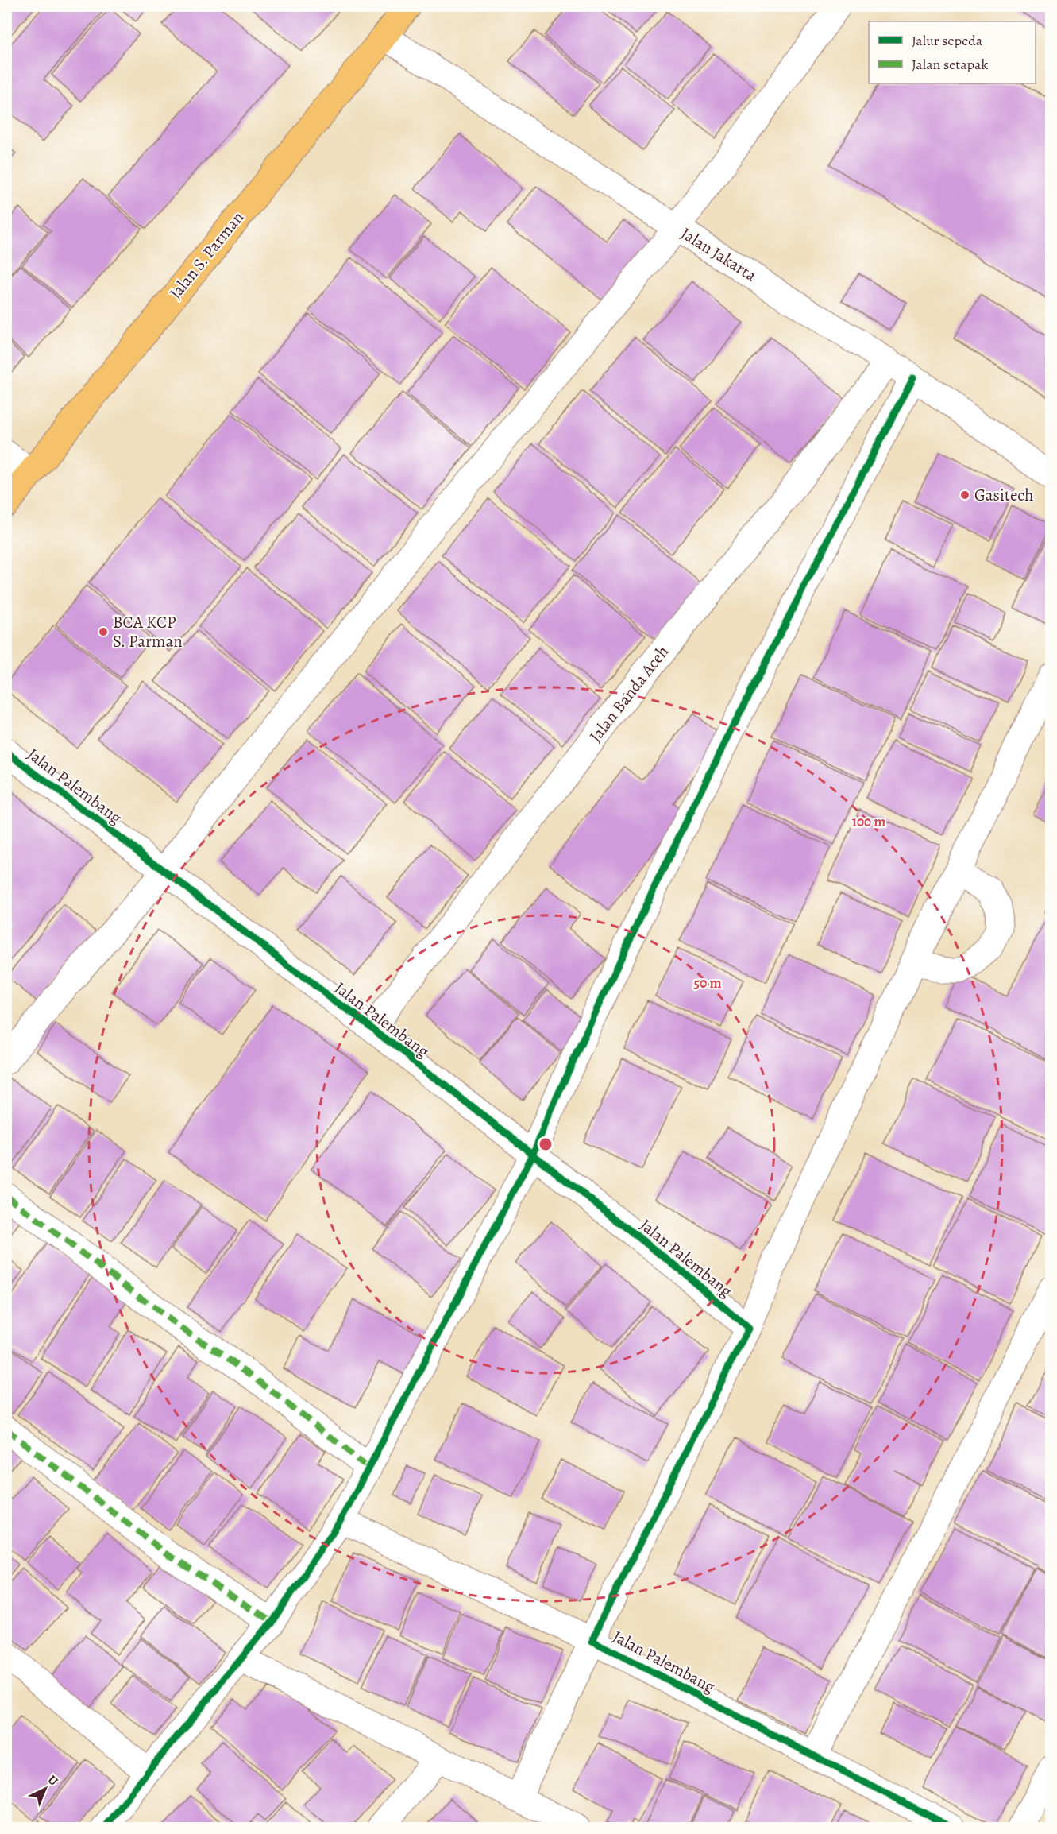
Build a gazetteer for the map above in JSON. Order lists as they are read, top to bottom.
{
  "streets": {
    "main road": ["Jalan S. Parman"],
    "street": ["Jalan Jakarta", "Jalan Banda Aceh", "Jalan Palembang"]
  },
  "crossings": [
    ["Jalan Jakarta", "Jalan S. Parman"],
    ["Jalan Jakarta", "Jalan Banda Aceh"],
    ["Jalan Banda Aceh", "Jalan Palembang"]
  ],
  "places": ["Gasitech", "BCA KCP S. Parman"],
  "legend": ["Jalur sepeda", "Jalan setapak"],
  "north": "top right",
  "rings": ["100 m", "50 m"]
}
